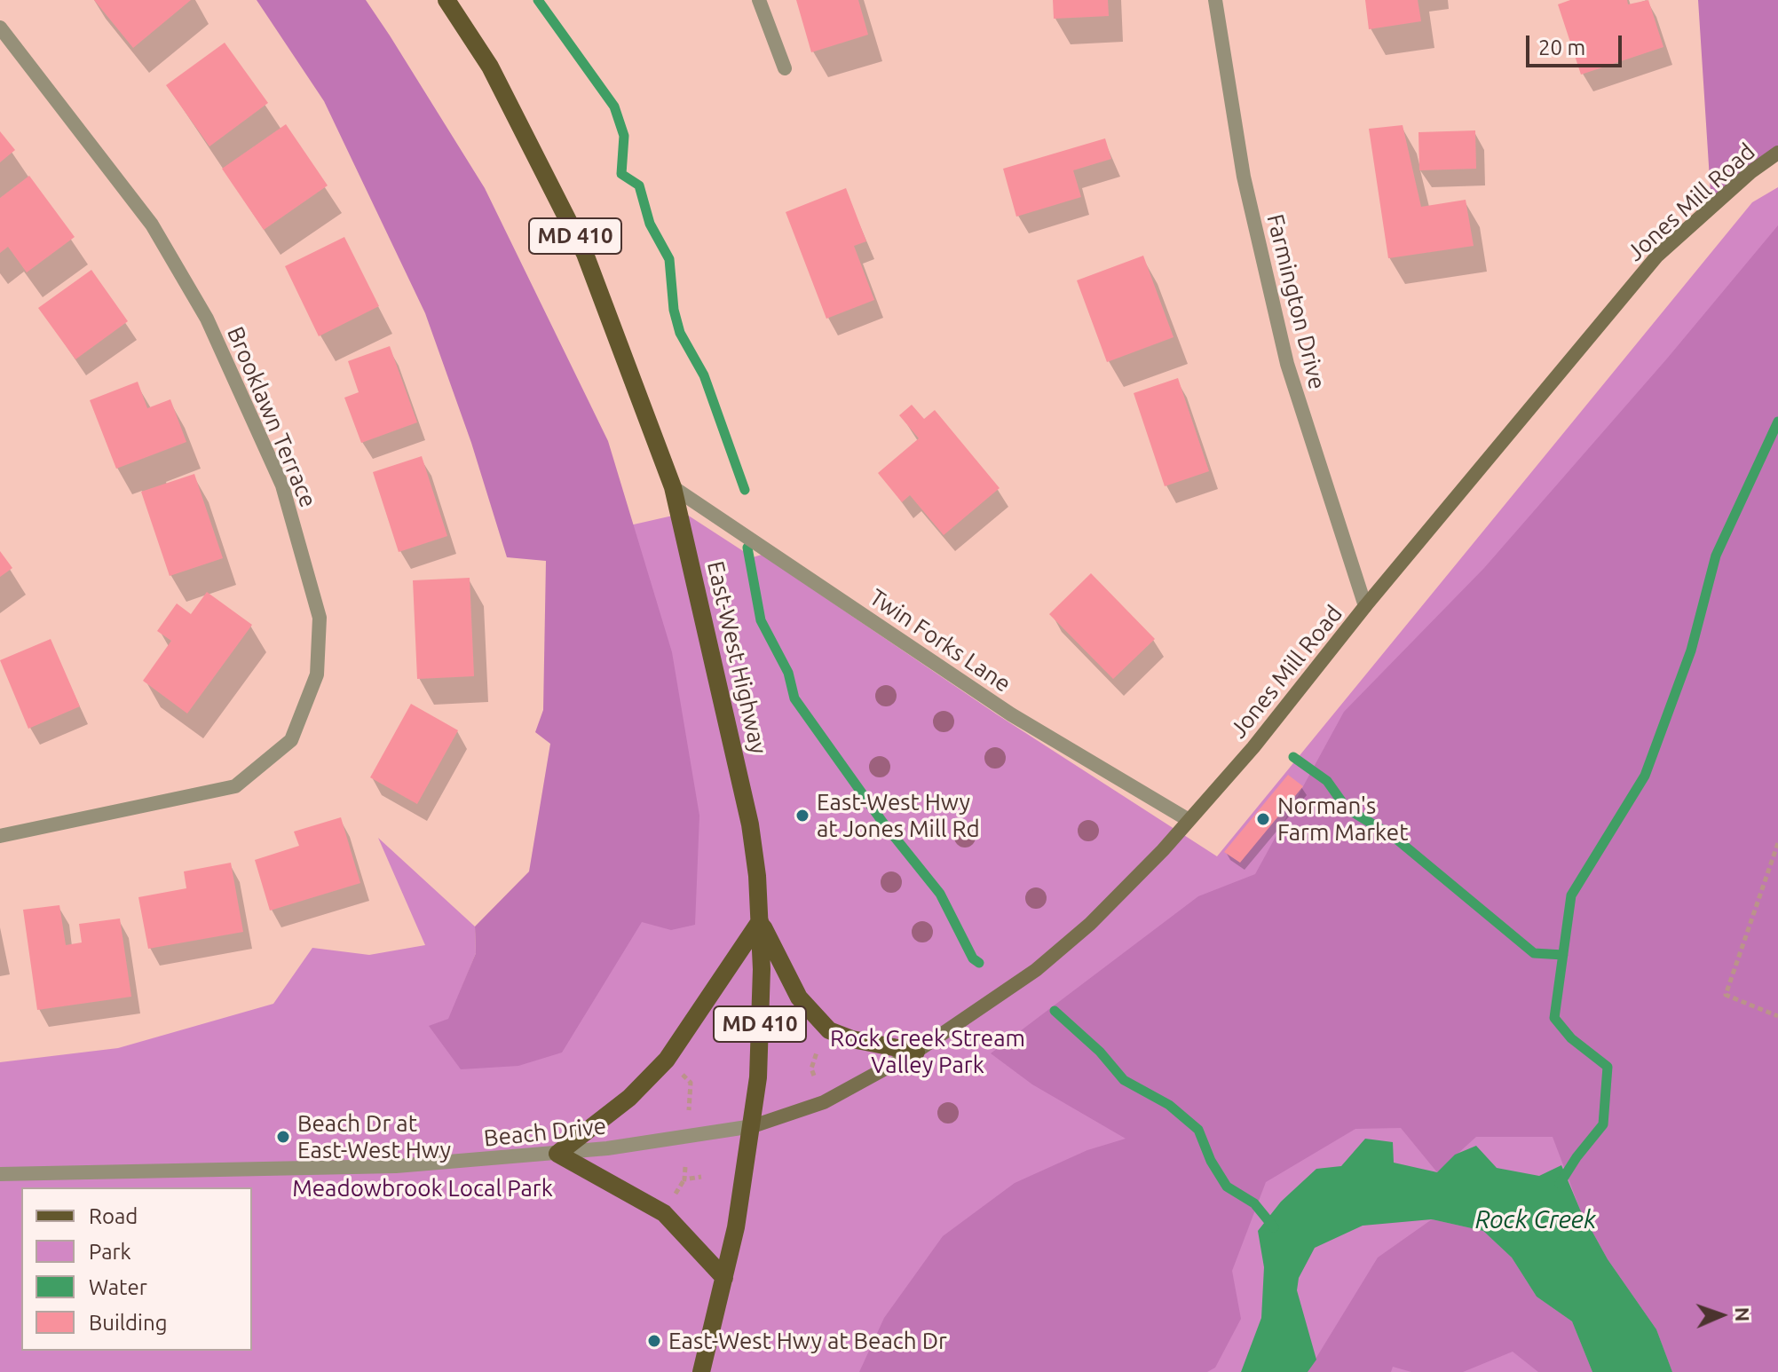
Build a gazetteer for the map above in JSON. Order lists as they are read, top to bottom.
{
  "streets": {
    "main road": ["Jones Mill Road", "MD 410", "East-West Highway"],
    "street": [
      "Farmington Drive",
      "Brooklawn Terrace",
      "Twin Forks Lane",
      "Beach Drive"
    ]
  },
  "crossings": [
    ["Jones Mill Road", "Farmington Drive"],
    ["Jones Mill Road", "Twin Forks Lane"],
    ["Jones Mill Road", "East-West Highway"],
    ["Jones Mill Road", "Beach Drive"],
    ["Twin Forks Lane", "East-West Highway"],
    ["East-West Highway", "Beach Drive"]
  ],
  "water": ["Rock Creek"],
  "parks": ["Rock Creek Stream Valley Park", "Meadowbrook Local Park"],
  "places": [
    "East-West Hwy at Jones Mill Rd",
    "Norman's Farm Market",
    "Beach Dr at East-West Hwy",
    "East-West Hwy at Beach Dr"
  ],
  "legend": [
    "Road",
    "Park",
    "Water",
    "Building"
  ],
  "scale_bar": "20 m",
  "north": "right"
}
